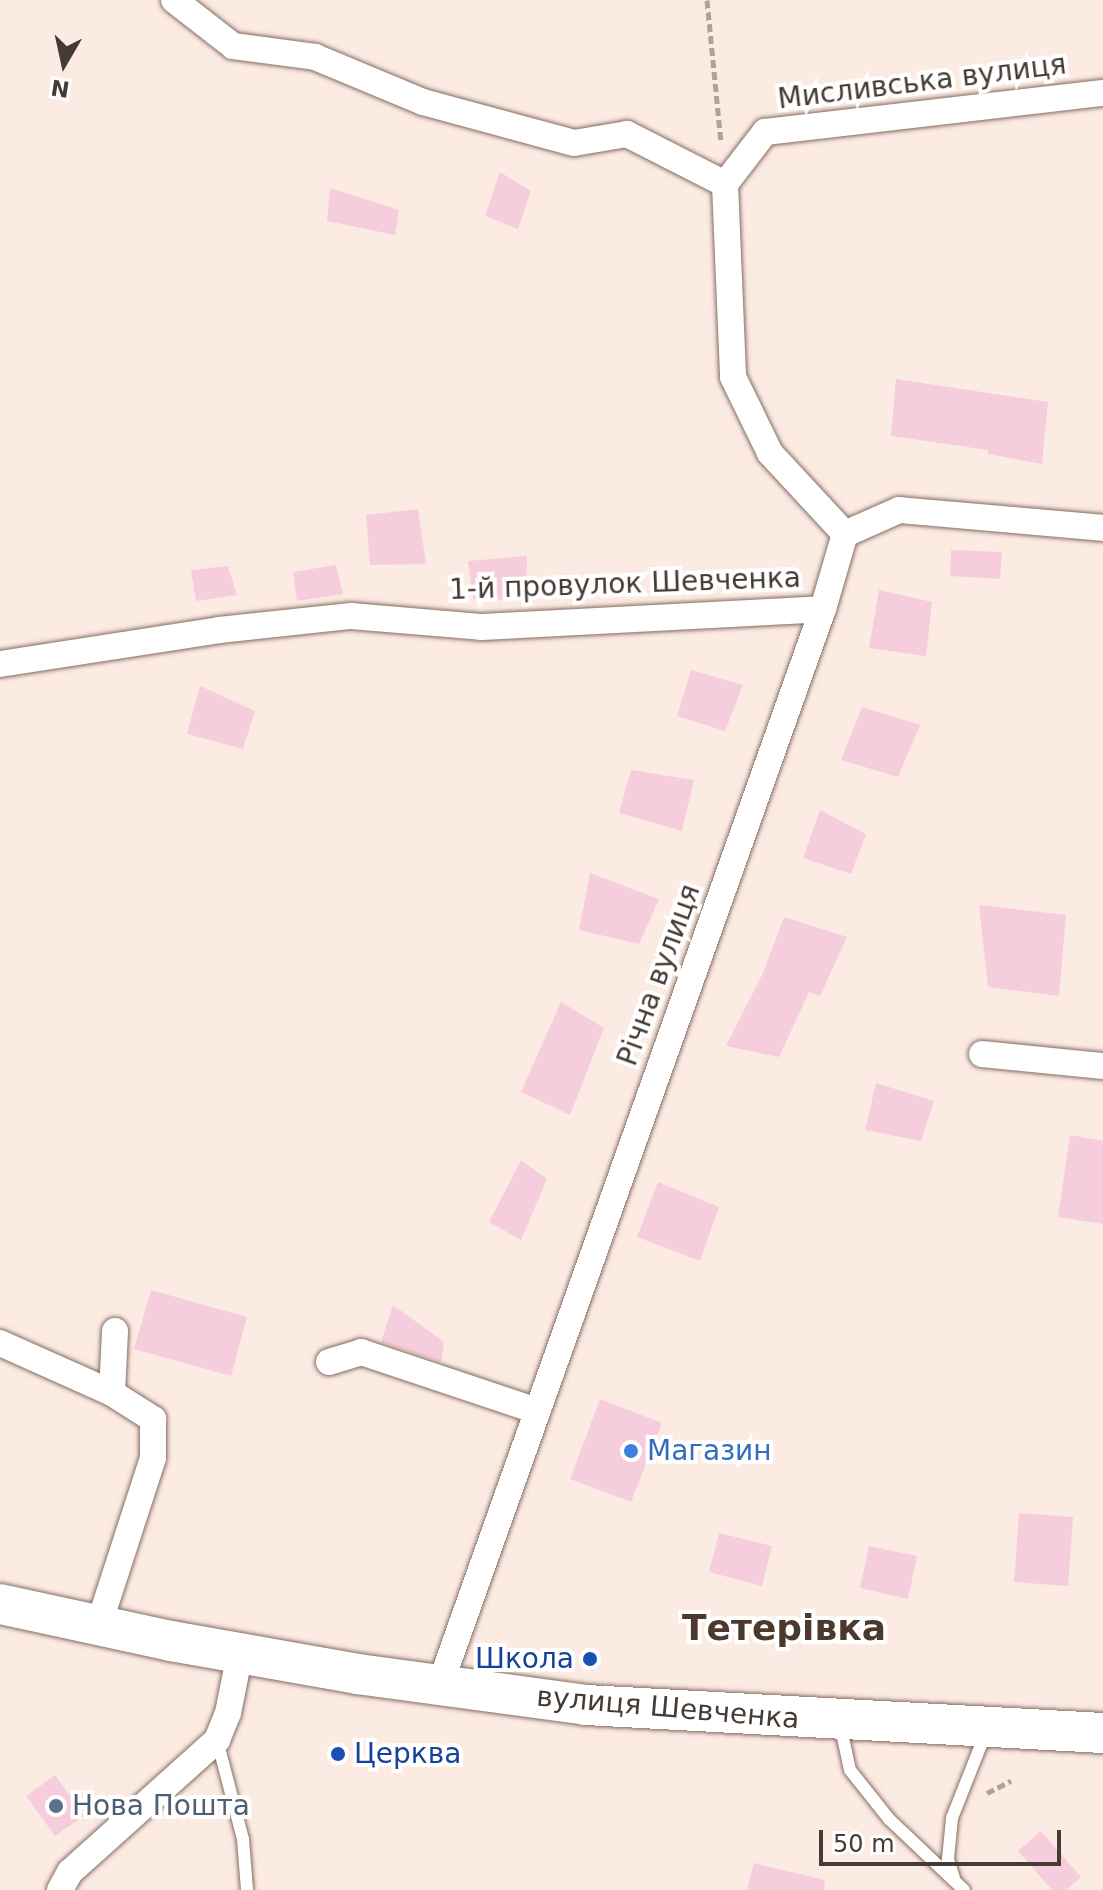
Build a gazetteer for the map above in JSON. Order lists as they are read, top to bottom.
{
  "streets": {
    "main road": ["вулиця Шевченка"],
    "street": ["Мисливська вулиця", "1-й провулок Шевченка", "Річна вулиця"]
  },
  "crossings": [
    ["1-й провулок Шевченка", "Річна вулиця"],
    ["Річна вулиця", "вулиця Шевченка"]
  ],
  "districts": ["Тетерівка"],
  "places": [
    "Магазин",
    "Школа",
    "Церква",
    "Нова Пошта"
  ],
  "scale_bar": "50 m",
  "north": "bottom"
}
